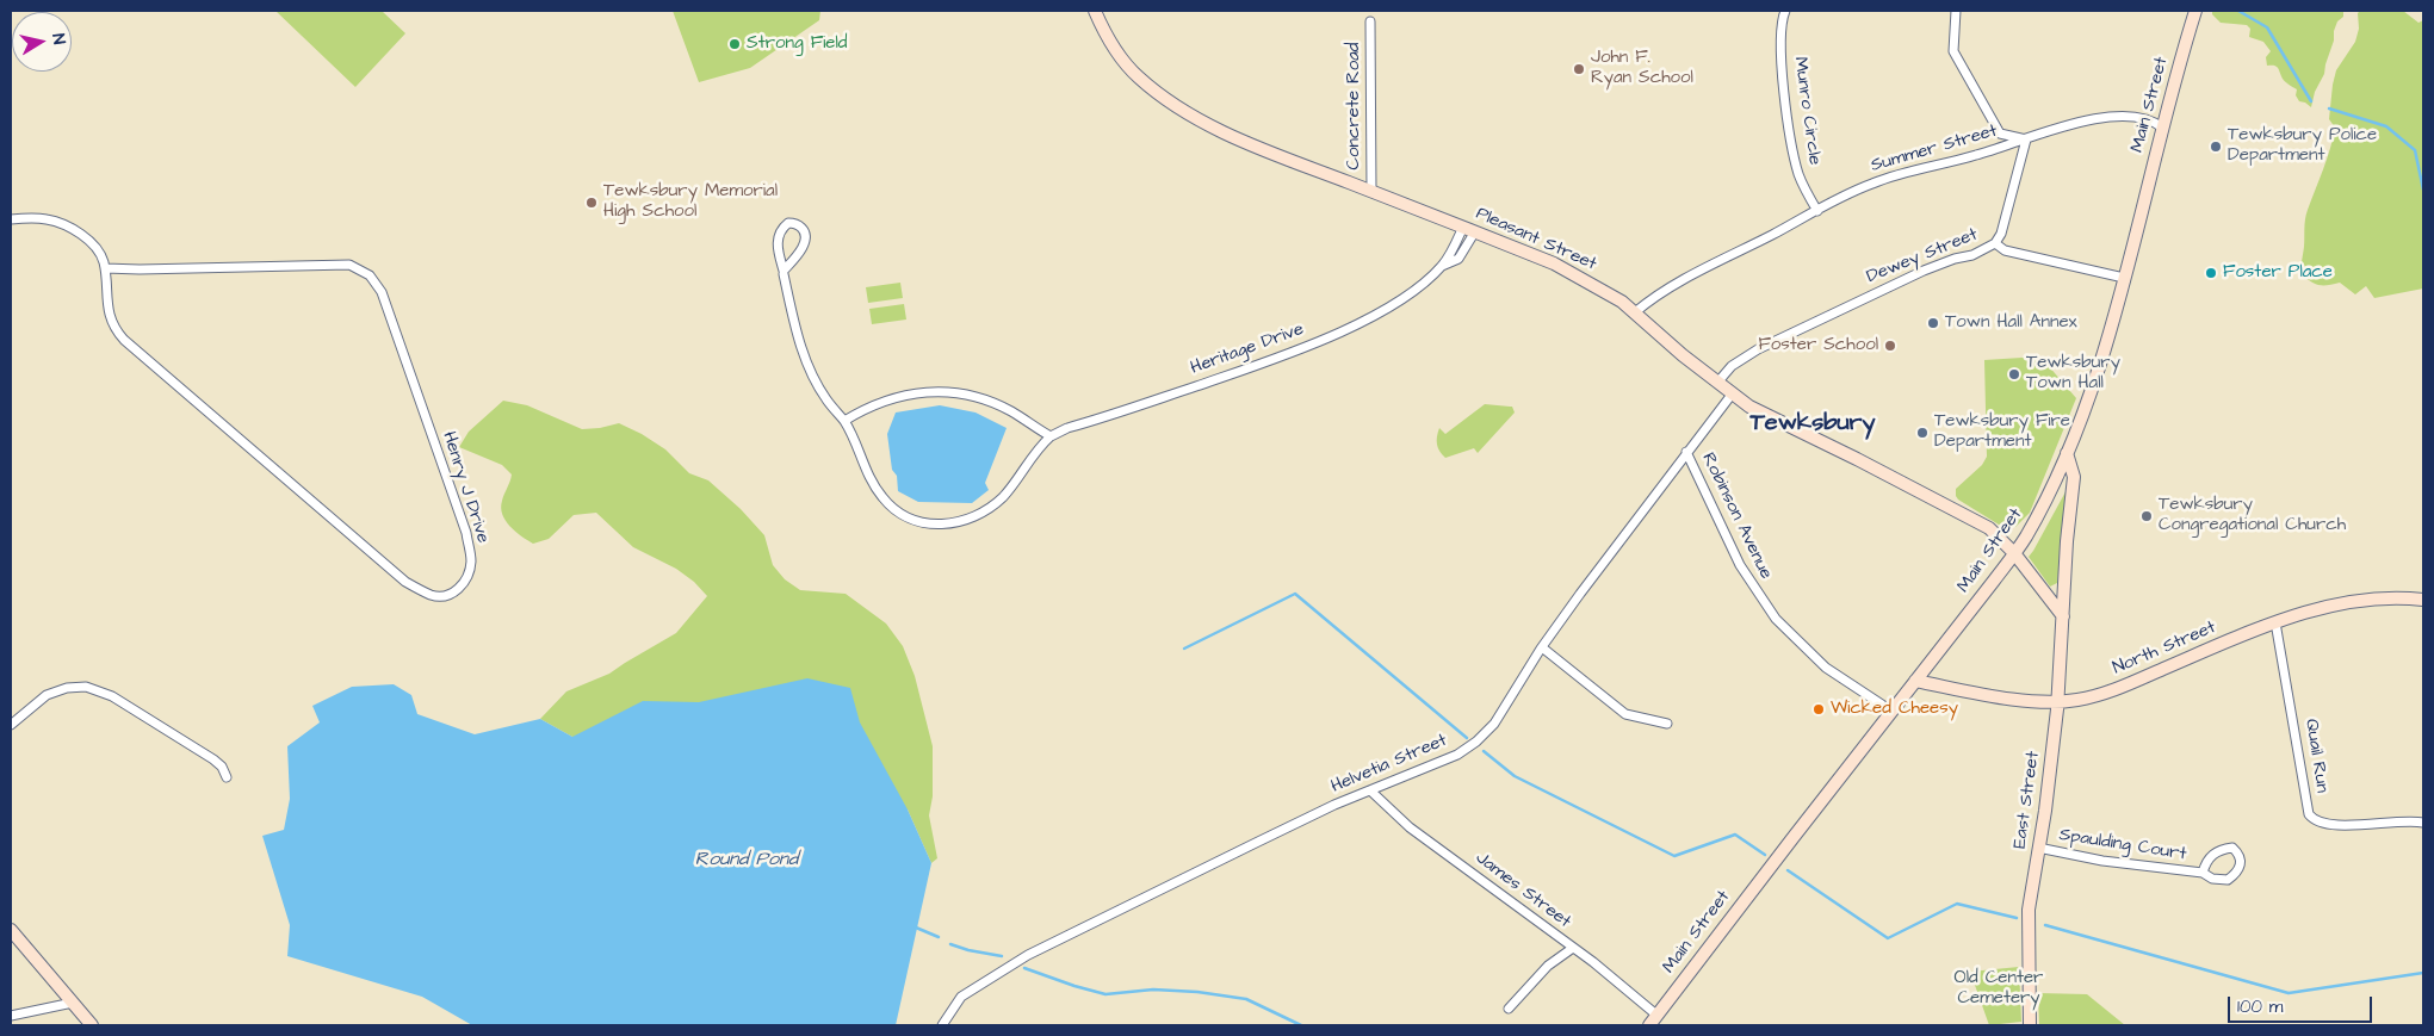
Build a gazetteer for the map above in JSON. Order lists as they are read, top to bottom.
{
  "streets": {
    "main road": [
      "Main Street",
      "Pleasant Street",
      "North Street",
      "East Street"
    ],
    "street": [
      "Concrete Road",
      "Munro Circle",
      "Summer Street",
      "Dewey Street",
      "Heritage Drive",
      "Henry J Drive",
      "Robinson Avenue",
      "Quail Run",
      "Helvetia Street",
      "Spaulding Court",
      "James Street"
    ]
  },
  "crossings": [
    ["Main Street", "Summer Street"],
    ["Main Street", "Pleasant Street"],
    ["Main Street", "Dewey Street"],
    ["Main Street", "Robinson Avenue"],
    ["Main Street", "North Street"],
    ["Main Street", "East Street"],
    ["Main Street", "James Street"],
    ["Concrete Road", "Pleasant Street"],
    ["Munro Circle", "Summer Street"],
    ["Summer Street", "Pleasant Street"],
    ["Pleasant Street", "Dewey Street"],
    ["Pleasant Street", "Heritage Drive"],
    ["Pleasant Street", "Helvetia Street"],
    ["Pleasant Street", "East Street"],
    ["Robinson Avenue", "Helvetia Street"],
    ["North Street", "Quail Run"],
    ["North Street", "East Street"],
    ["Helvetia Street", "James Street"],
    ["East Street", "Spaulding Court"]
  ],
  "districts": ["Tewksbury"],
  "water": ["Round Pond"],
  "parks": ["Old Center Cemetery"],
  "places": [
    "Strong Field",
    "John F. Ryan School",
    "Tewksbury Police Department",
    "Tewksbury Memorial High School",
    "Foster Place",
    "Town Hall Annex",
    "Foster School",
    "Tewksbury Town Hall",
    "Tewksbury Fire Department",
    "Tewksbury Congregational Church",
    "Wicked Cheesy"
  ],
  "scale_bar": "100 m",
  "north": "right"
}
